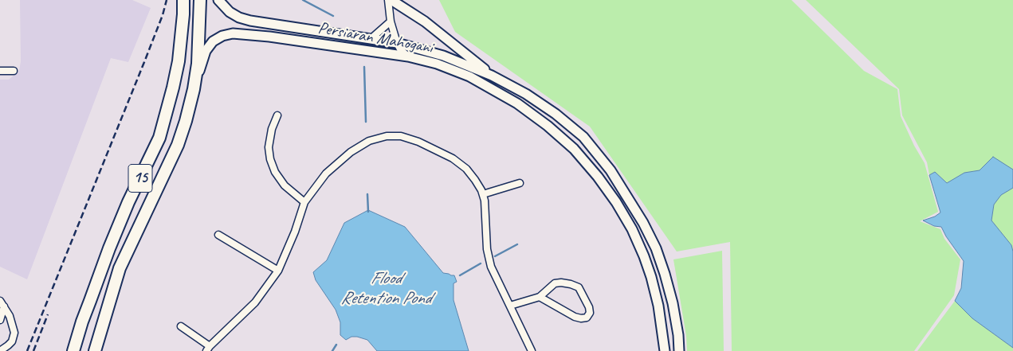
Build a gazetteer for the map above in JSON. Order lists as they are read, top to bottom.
{
  "streets": {
    "highway": ["15"],
    "main road": ["Persiaran Mahogani"]
  },
  "crossings": [
    ["Persiaran Mahogani", "15"]
  ],
  "water": ["Flood Retention Pond"]
}
